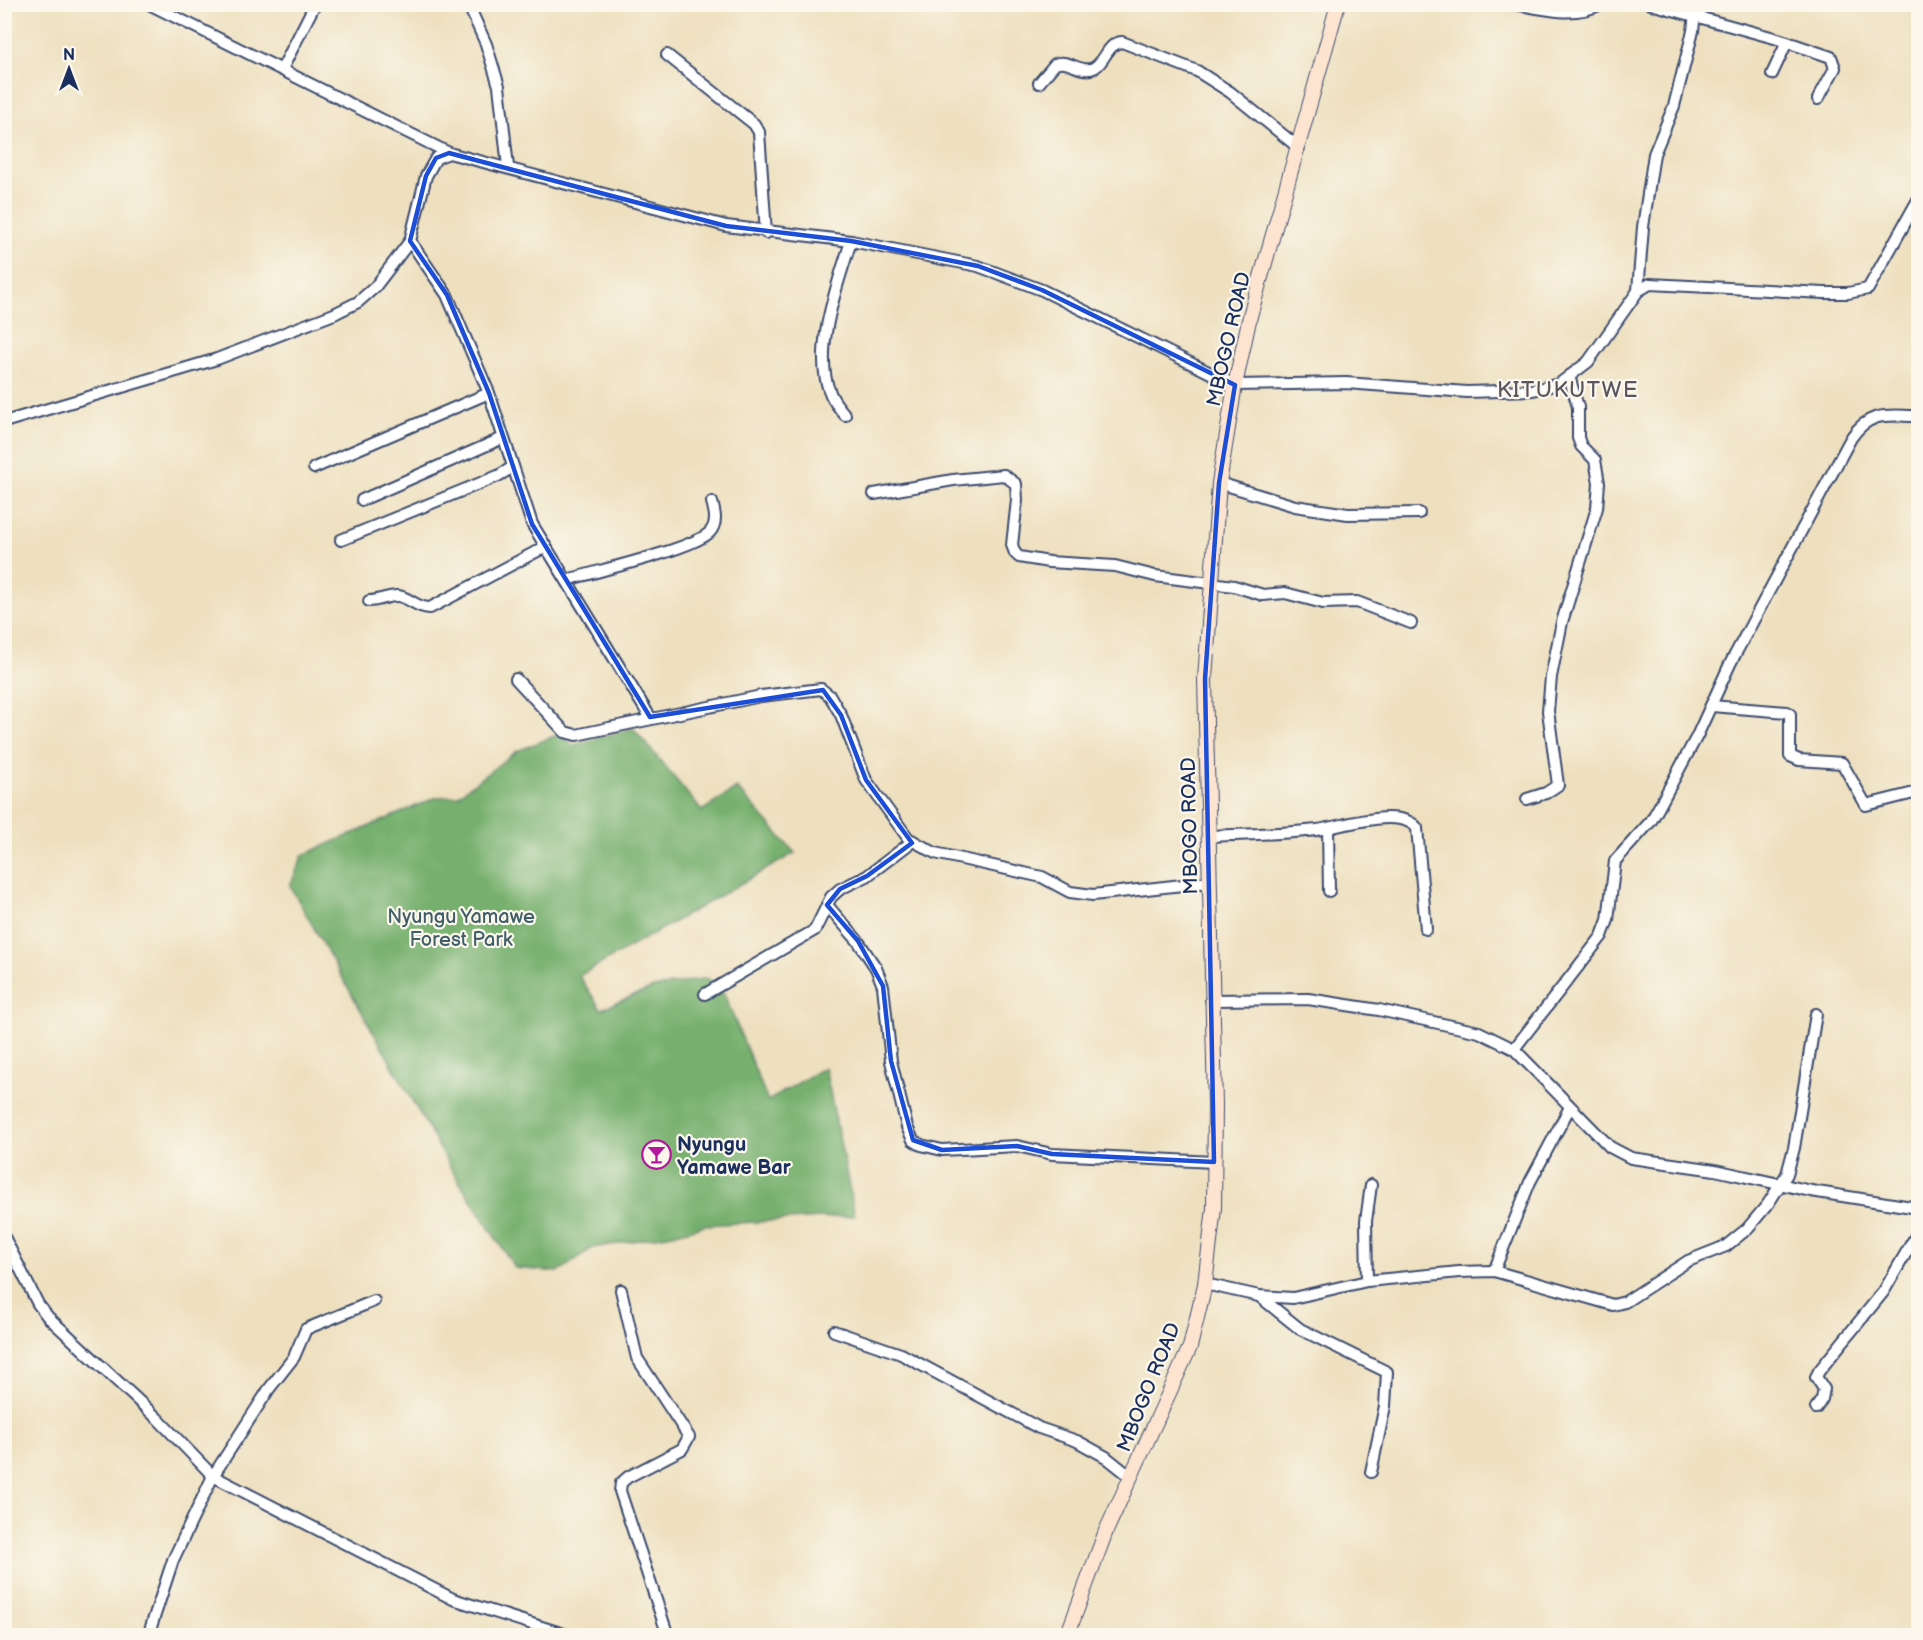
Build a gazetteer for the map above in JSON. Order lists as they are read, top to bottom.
{
  "streets": {
    "main road": ["MBOGO ROAD"]
  },
  "districts": ["KITUKUTWE"],
  "parks": ["Nyungu Yamawe Forest Park"],
  "places": {
    "bar": ["Nyungu Yamawe Bar"]
  },
  "north": "top"
}
